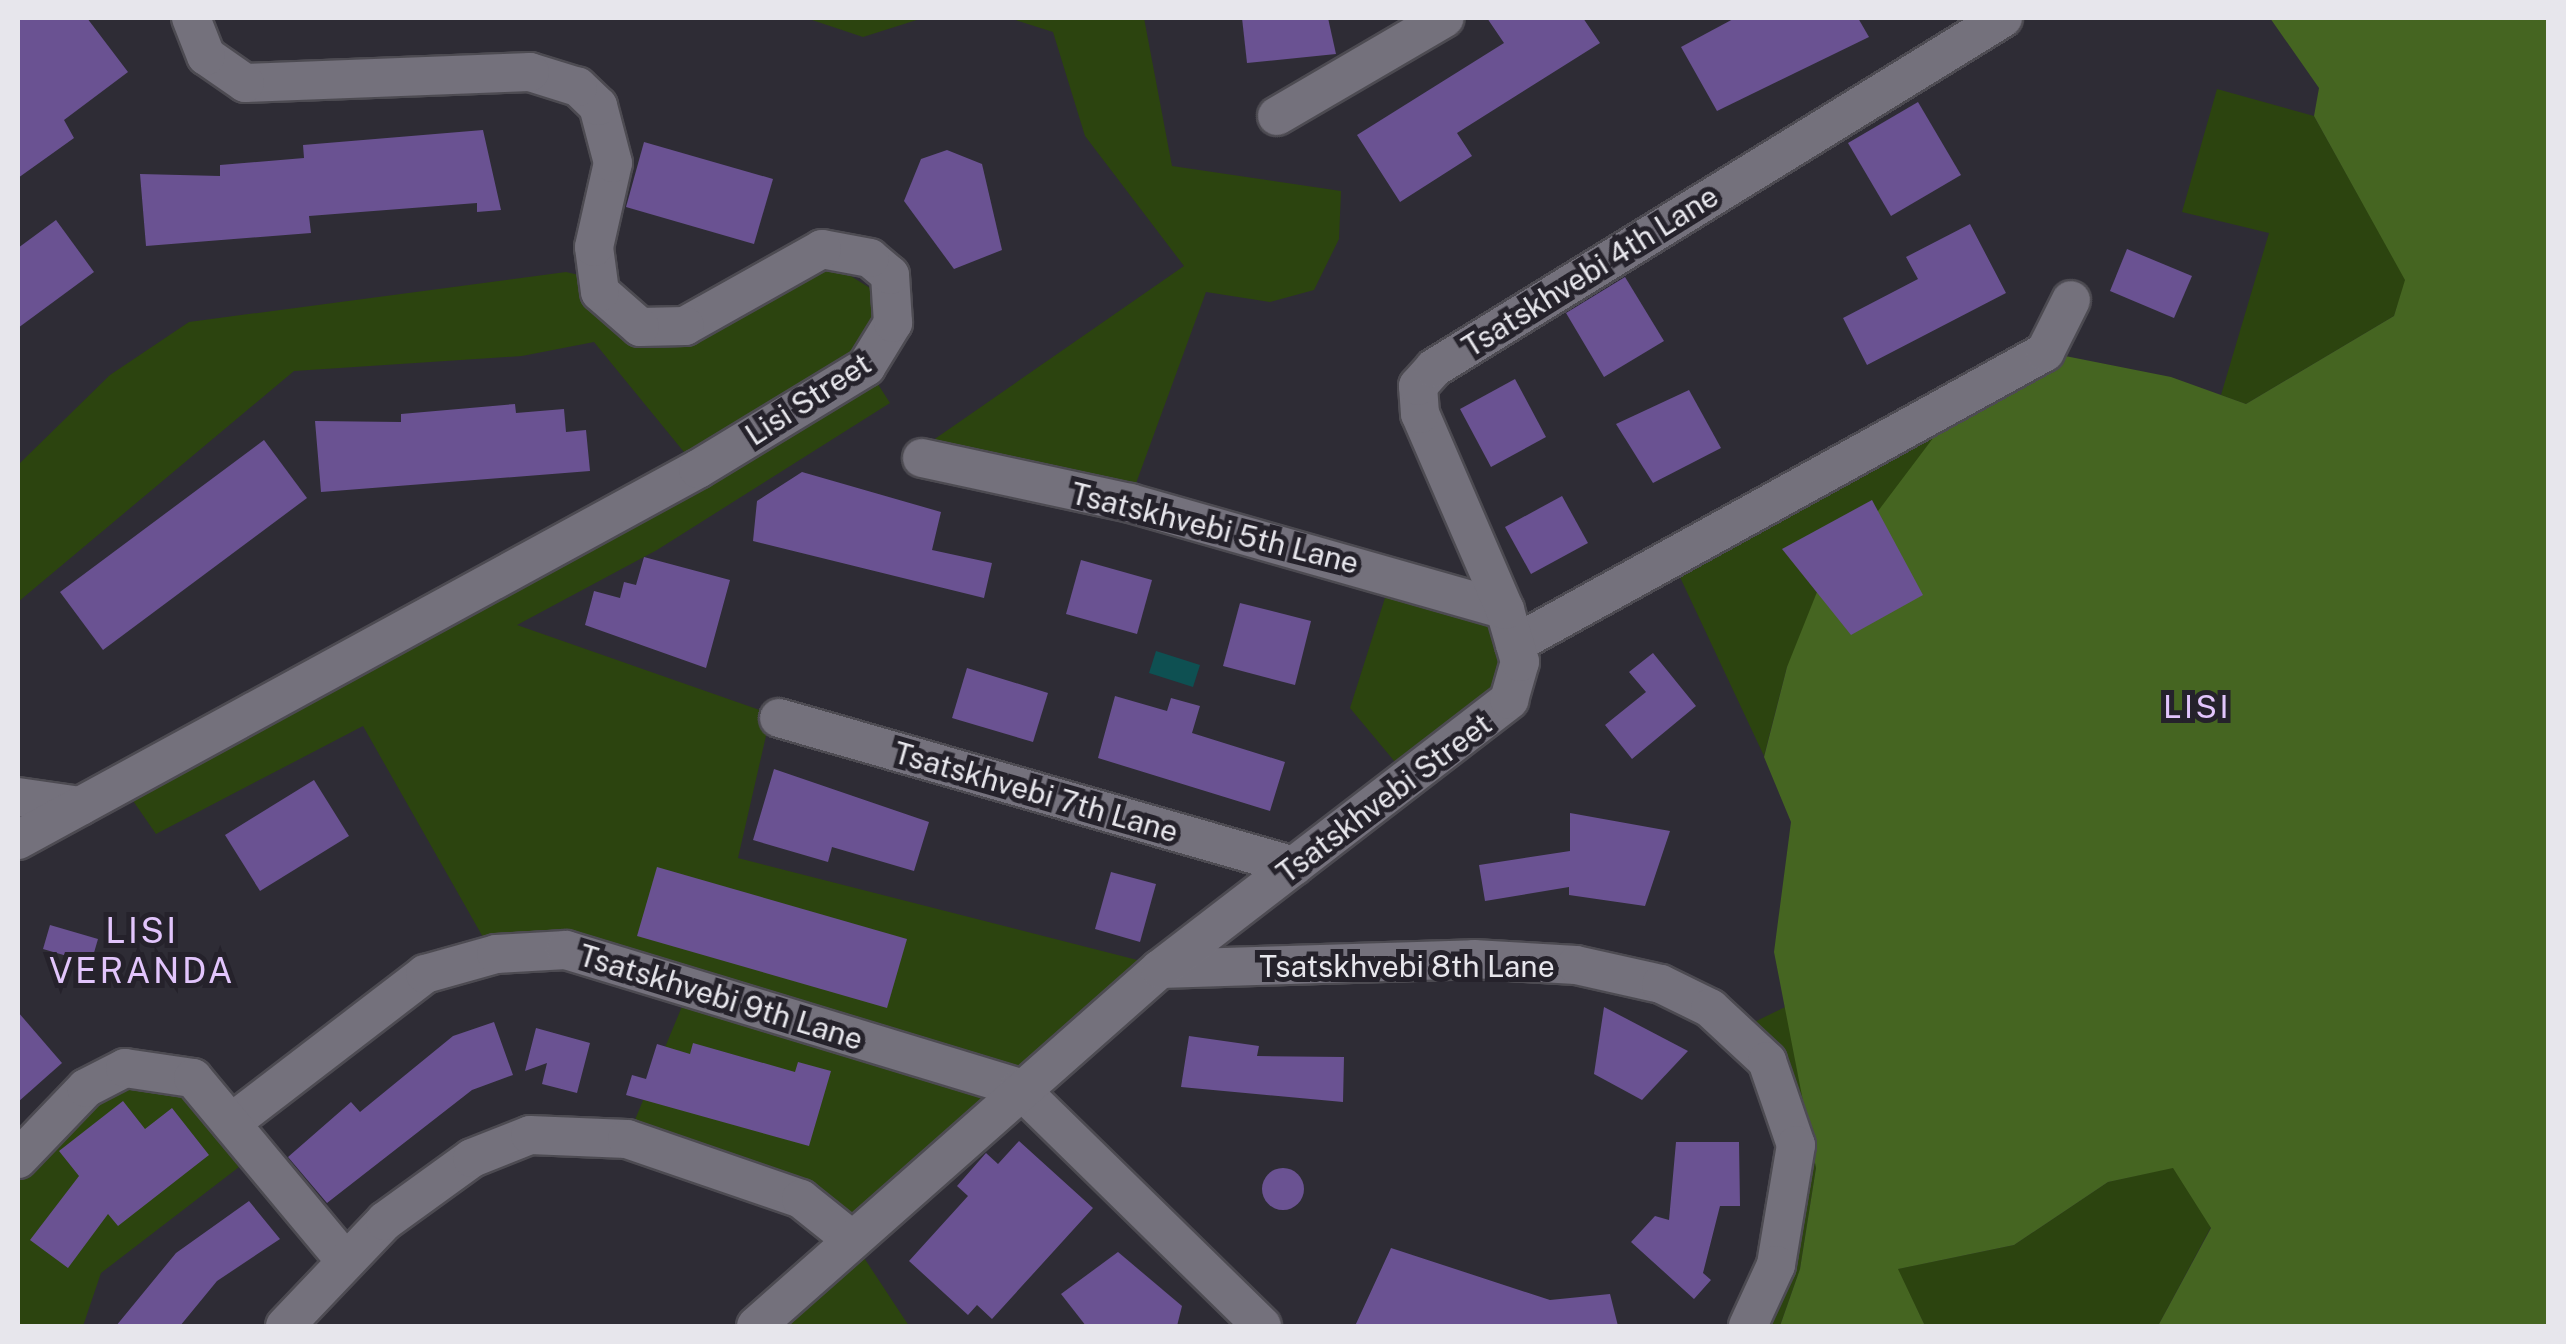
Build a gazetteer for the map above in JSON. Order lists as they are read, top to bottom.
{
  "streets": {
    "street": [
      "Tsatskhvebi 4th Lane",
      "Lisi Street",
      "Tsatskhvebi 5th Lane",
      "Tsatskhvebi 7th Lane",
      "Tsatskhvebi Street",
      "Tsatskhvebi 8th Lane",
      "Tsatskhvebi 9th Lane"
    ]
  },
  "crossings": [
    ["Tsatskhvebi 4th Lane", "Tsatskhvebi 5th Lane"],
    ["Tsatskhvebi 4th Lane", "Tsatskhvebi Street"],
    ["Tsatskhvebi 5th Lane", "Tsatskhvebi Street"],
    ["Tsatskhvebi 7th Lane", "Tsatskhvebi Street"],
    ["Tsatskhvebi Street", "Tsatskhvebi 8th Lane"],
    ["Tsatskhvebi Street", "Tsatskhvebi 9th Lane"]
  ],
  "districts": ["LISI", "LISI VERANDA"]
}
